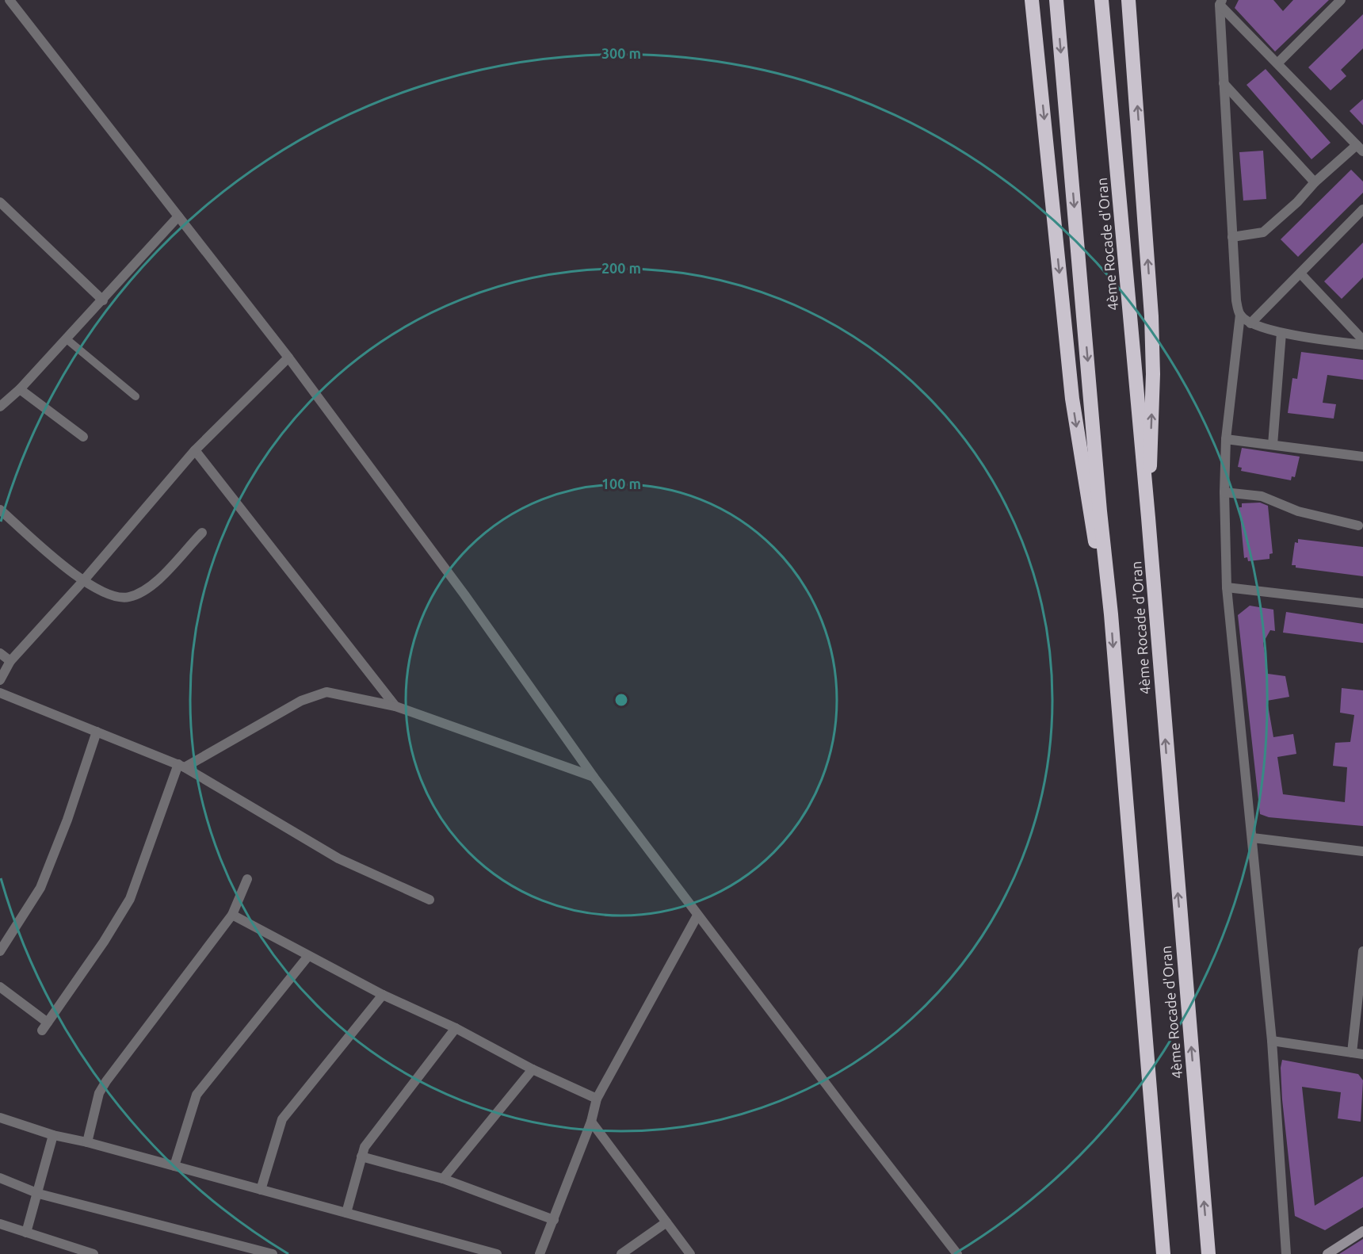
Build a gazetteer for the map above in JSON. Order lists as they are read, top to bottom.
{
  "streets": {
    "highway": ["4ème Rocade d'Oran"]
  },
  "rings": ["300 m", "200 m", "100 m"]
}
